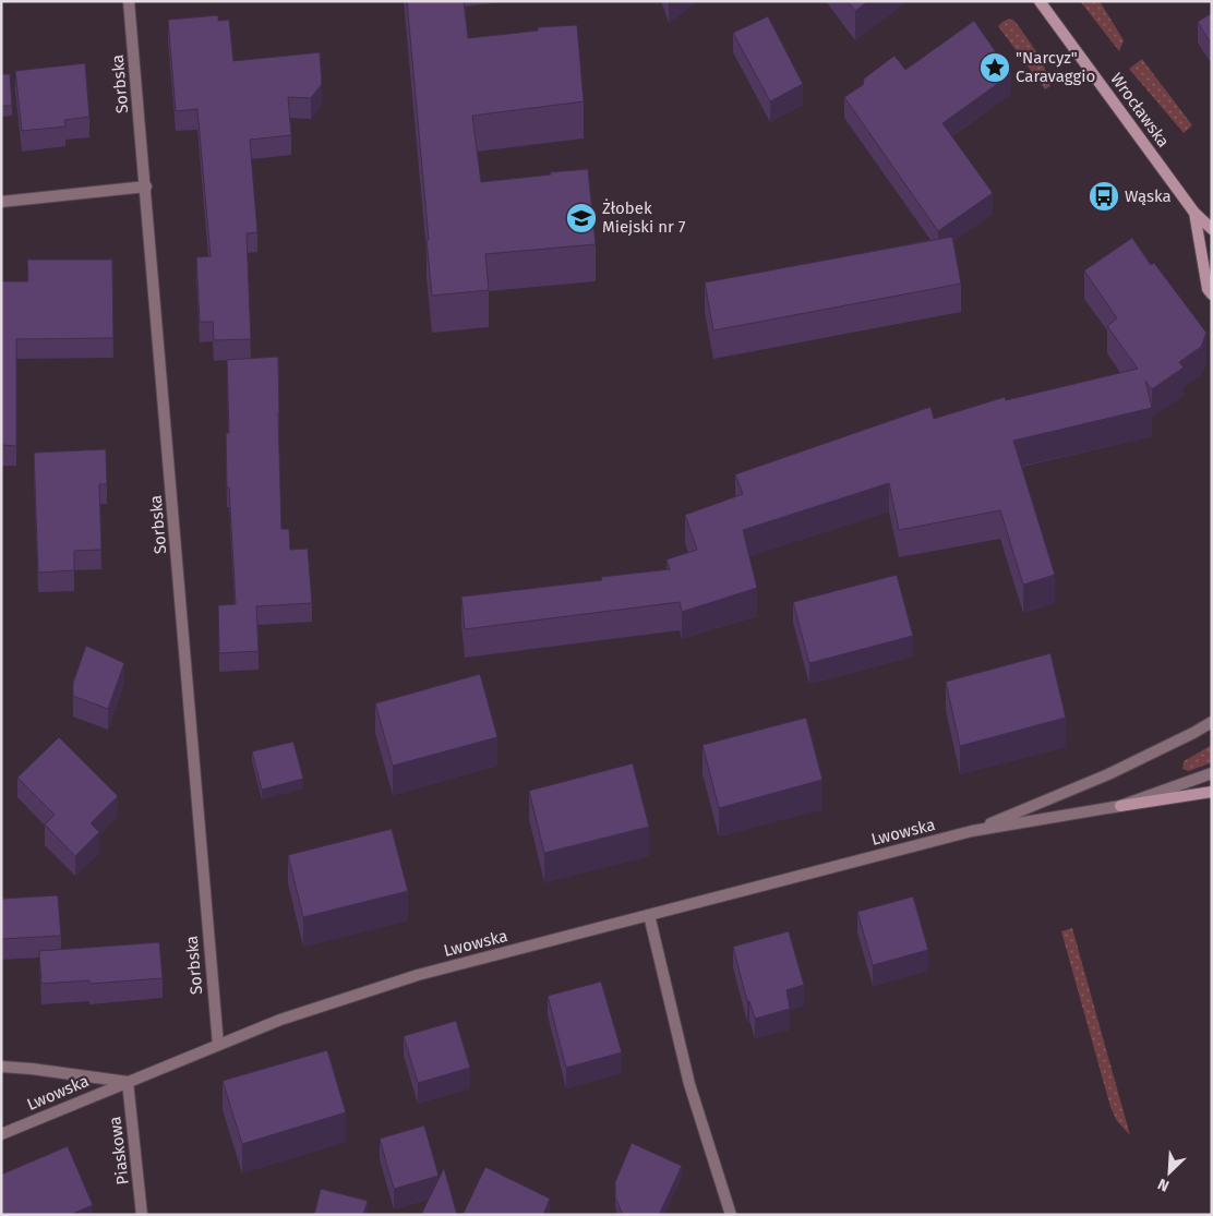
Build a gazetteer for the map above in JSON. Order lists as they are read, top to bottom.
{
  "streets": {
    "main road": ["Wrocławska"],
    "street": ["Sorbska", "Lwowska", "Piaskowa"]
  },
  "crossings": [
    ["Sorbska", "Lwowska"],
    ["Lwowska", "Piaskowa"]
  ],
  "places": {
    "place": ["\"Narcyz\" Caravaggio"],
    "bus stop": ["Wąska"],
    "school or university": ["Żłobek Miejski nr 7"]
  },
  "north": "bottom left"
}
